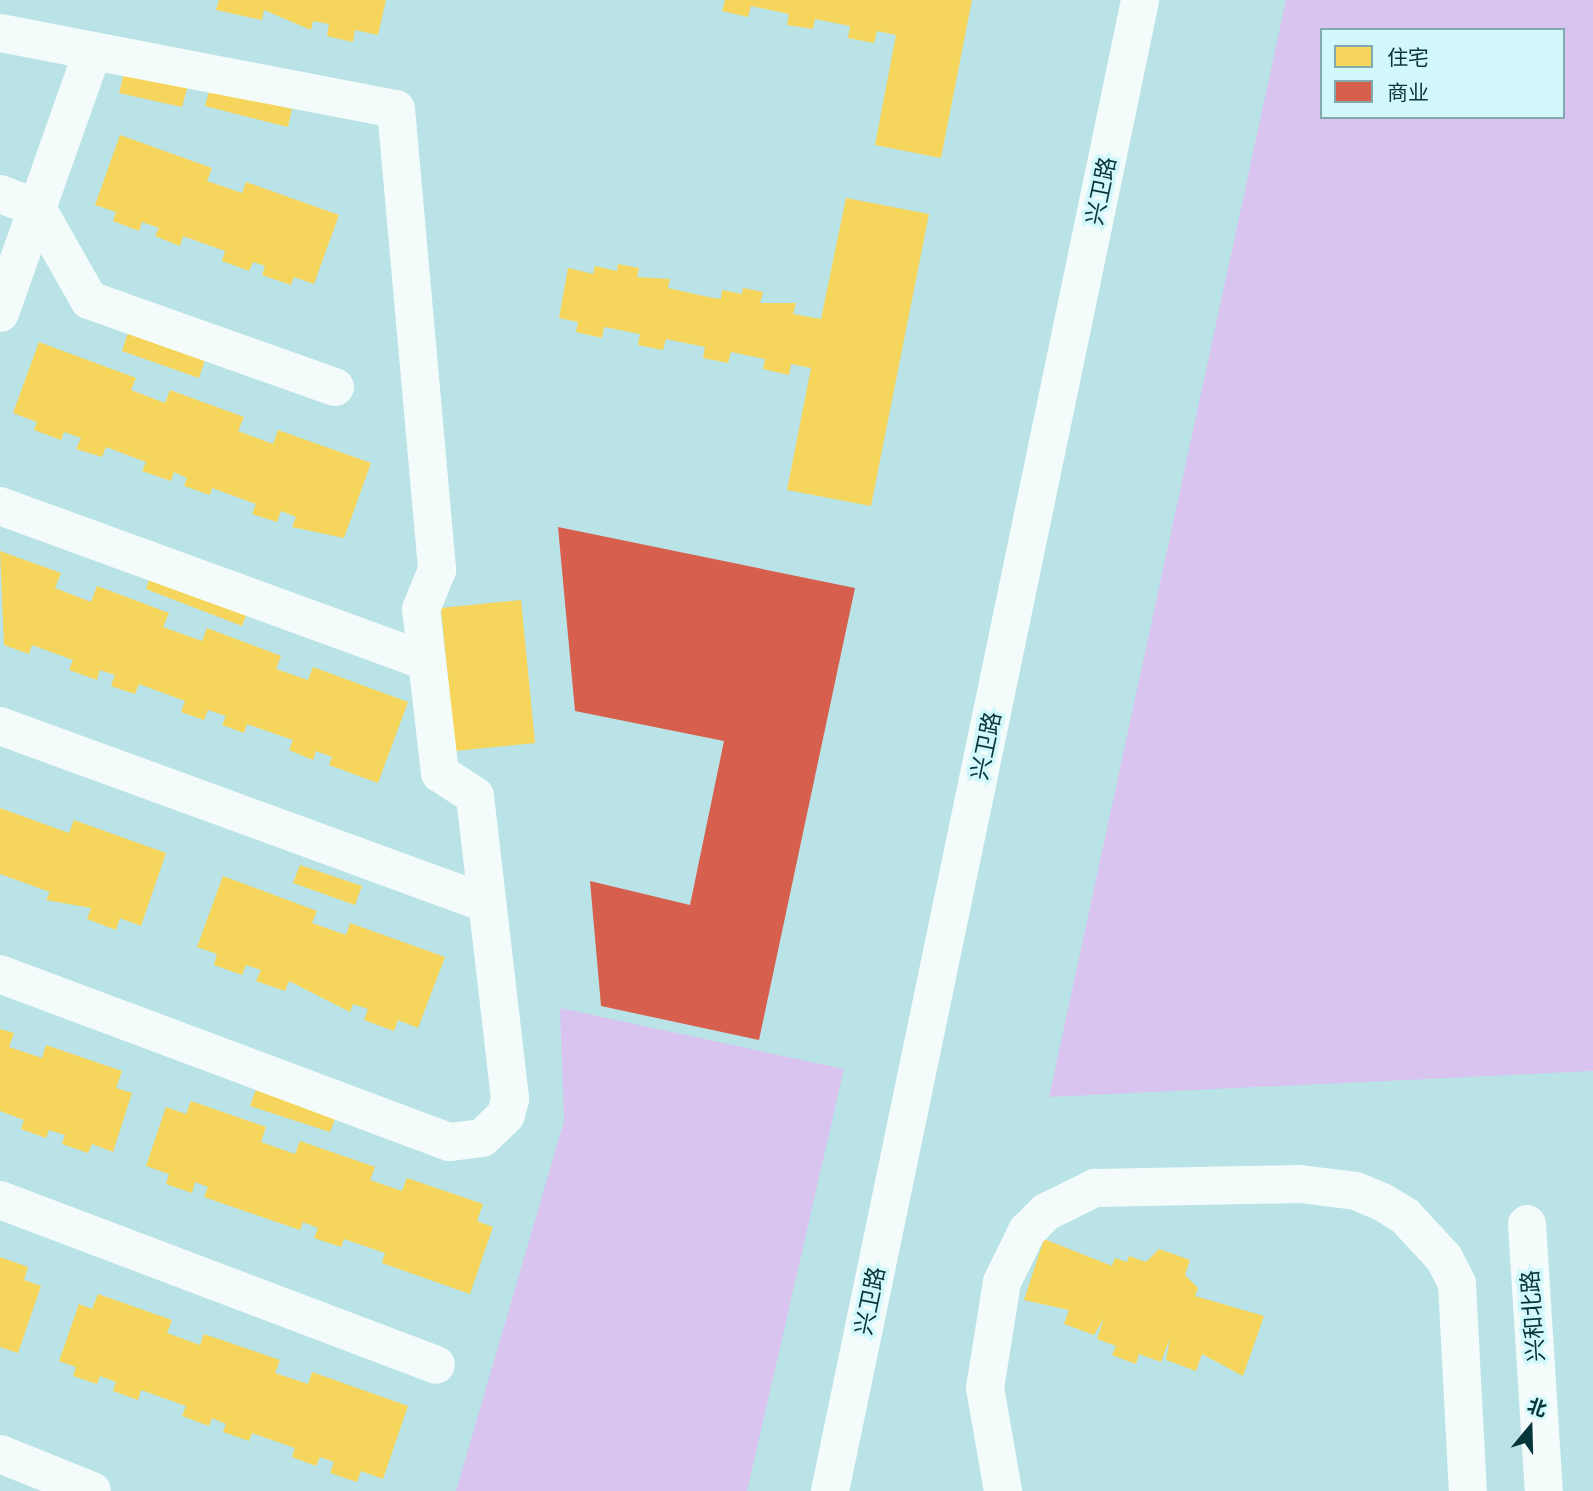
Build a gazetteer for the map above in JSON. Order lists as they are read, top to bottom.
{
  "streets": {
    "street": ["兴卫路", "兴和北路"]
  },
  "legend": ["住宅", "商业"],
  "north": "top"
}
